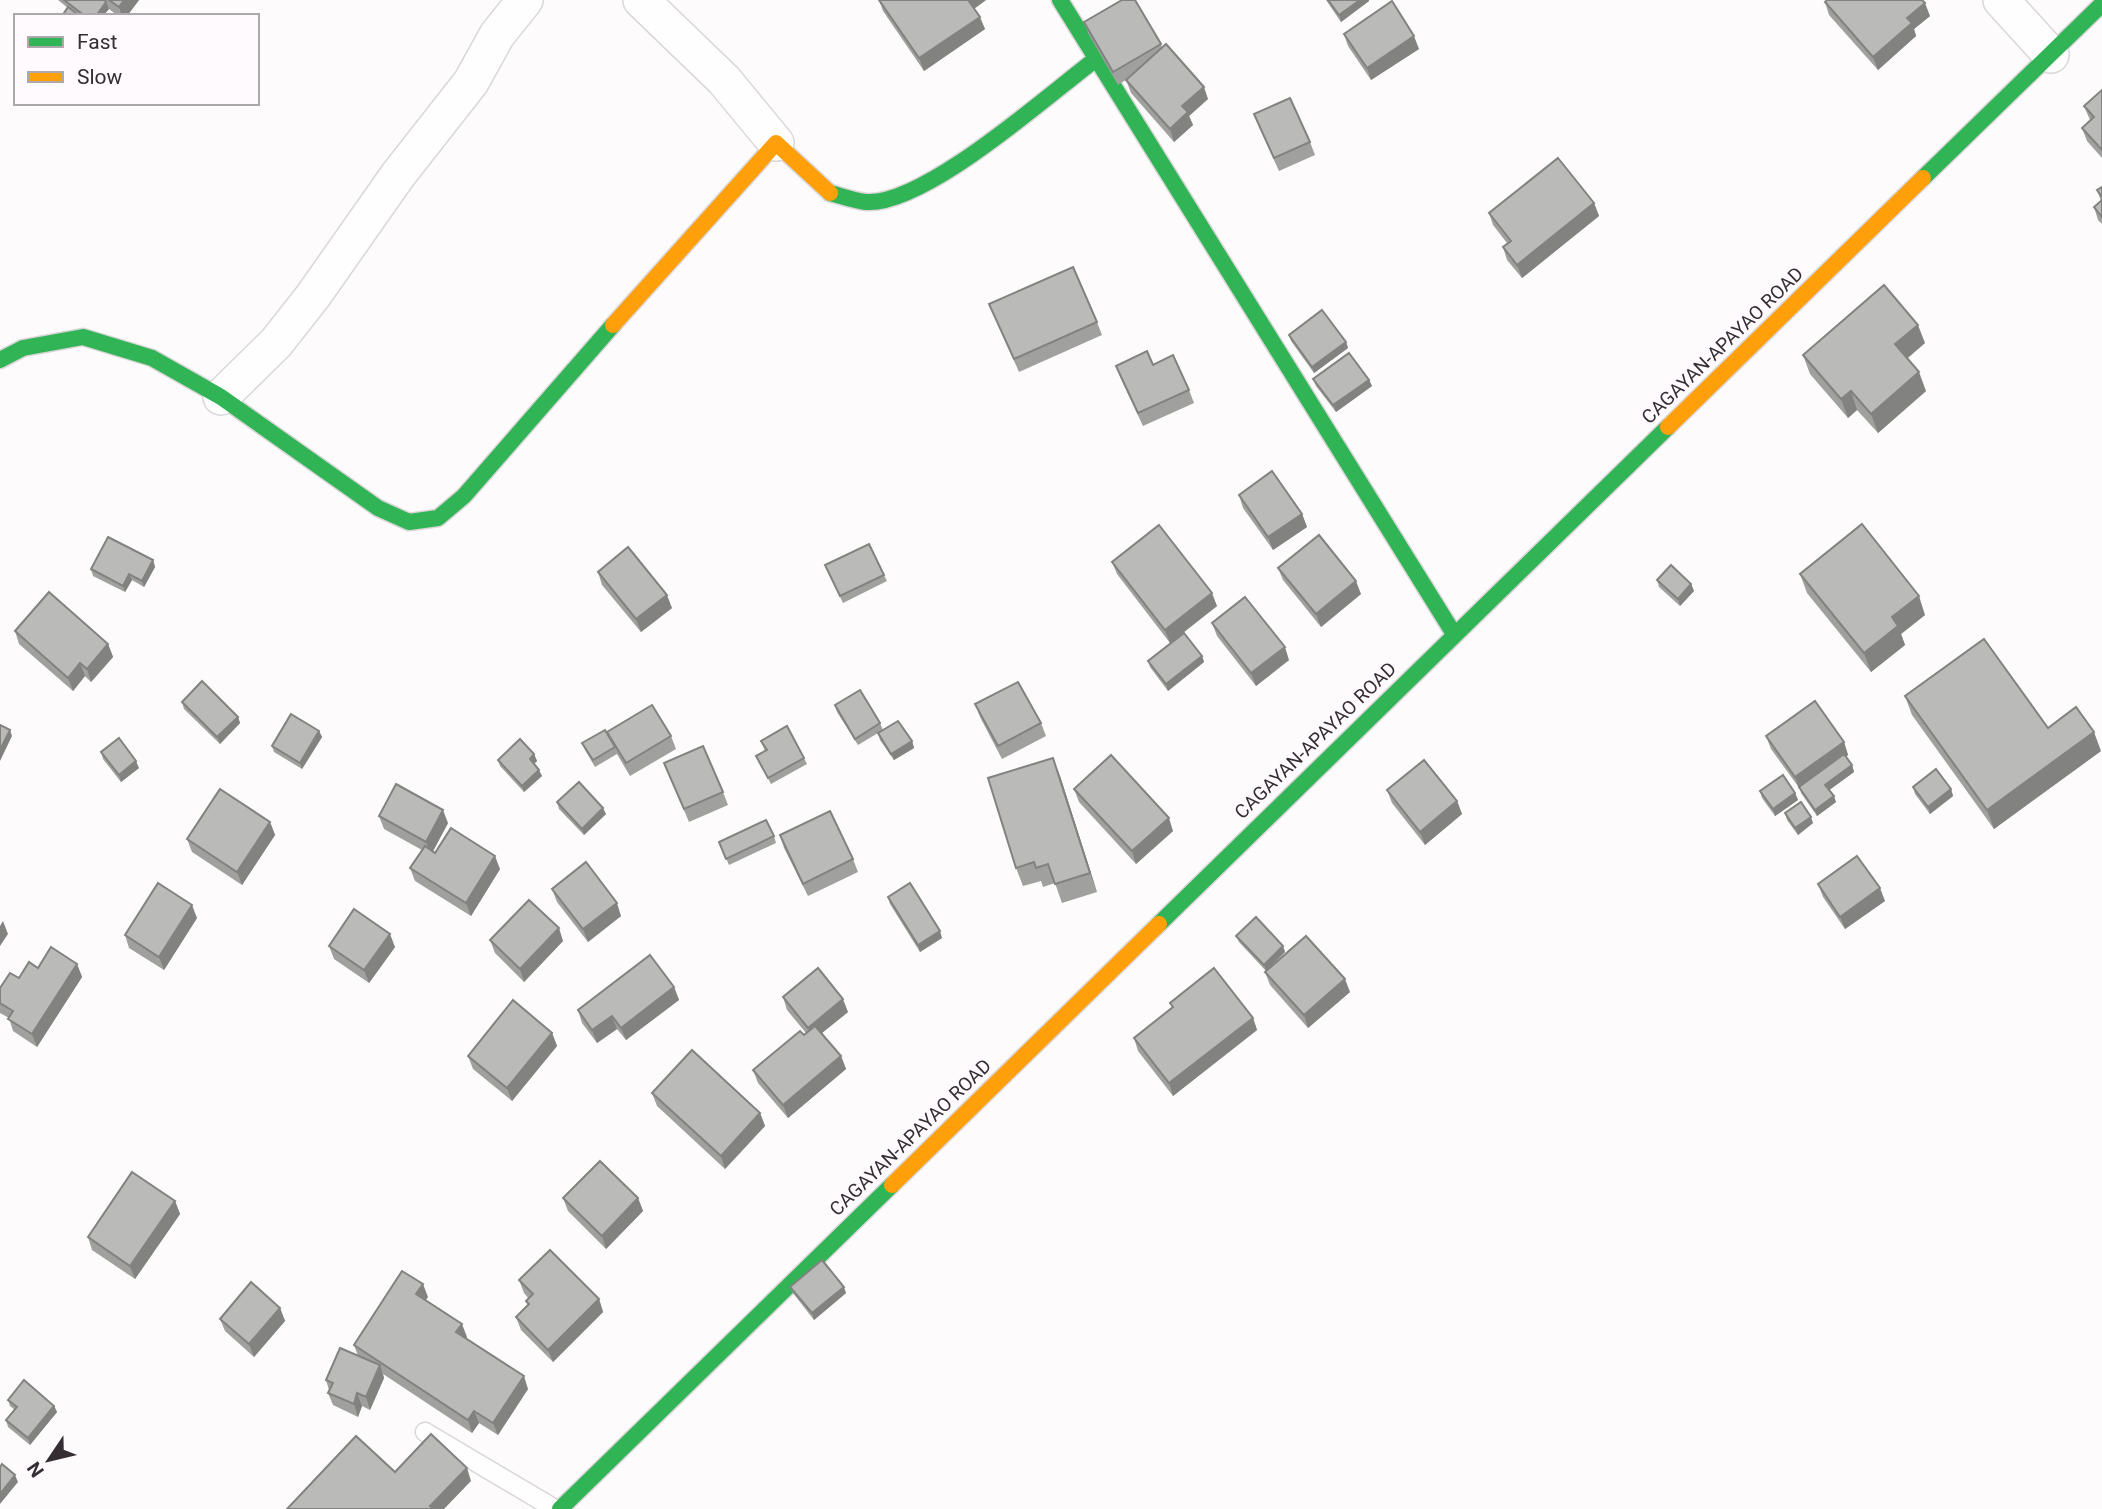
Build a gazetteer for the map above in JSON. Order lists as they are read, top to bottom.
{
  "streets": {
    "main road": ["CAGAYAN-APAYAO ROAD"]
  },
  "legend": ["Fast", "Slow"],
  "north": "bottom left"
}
